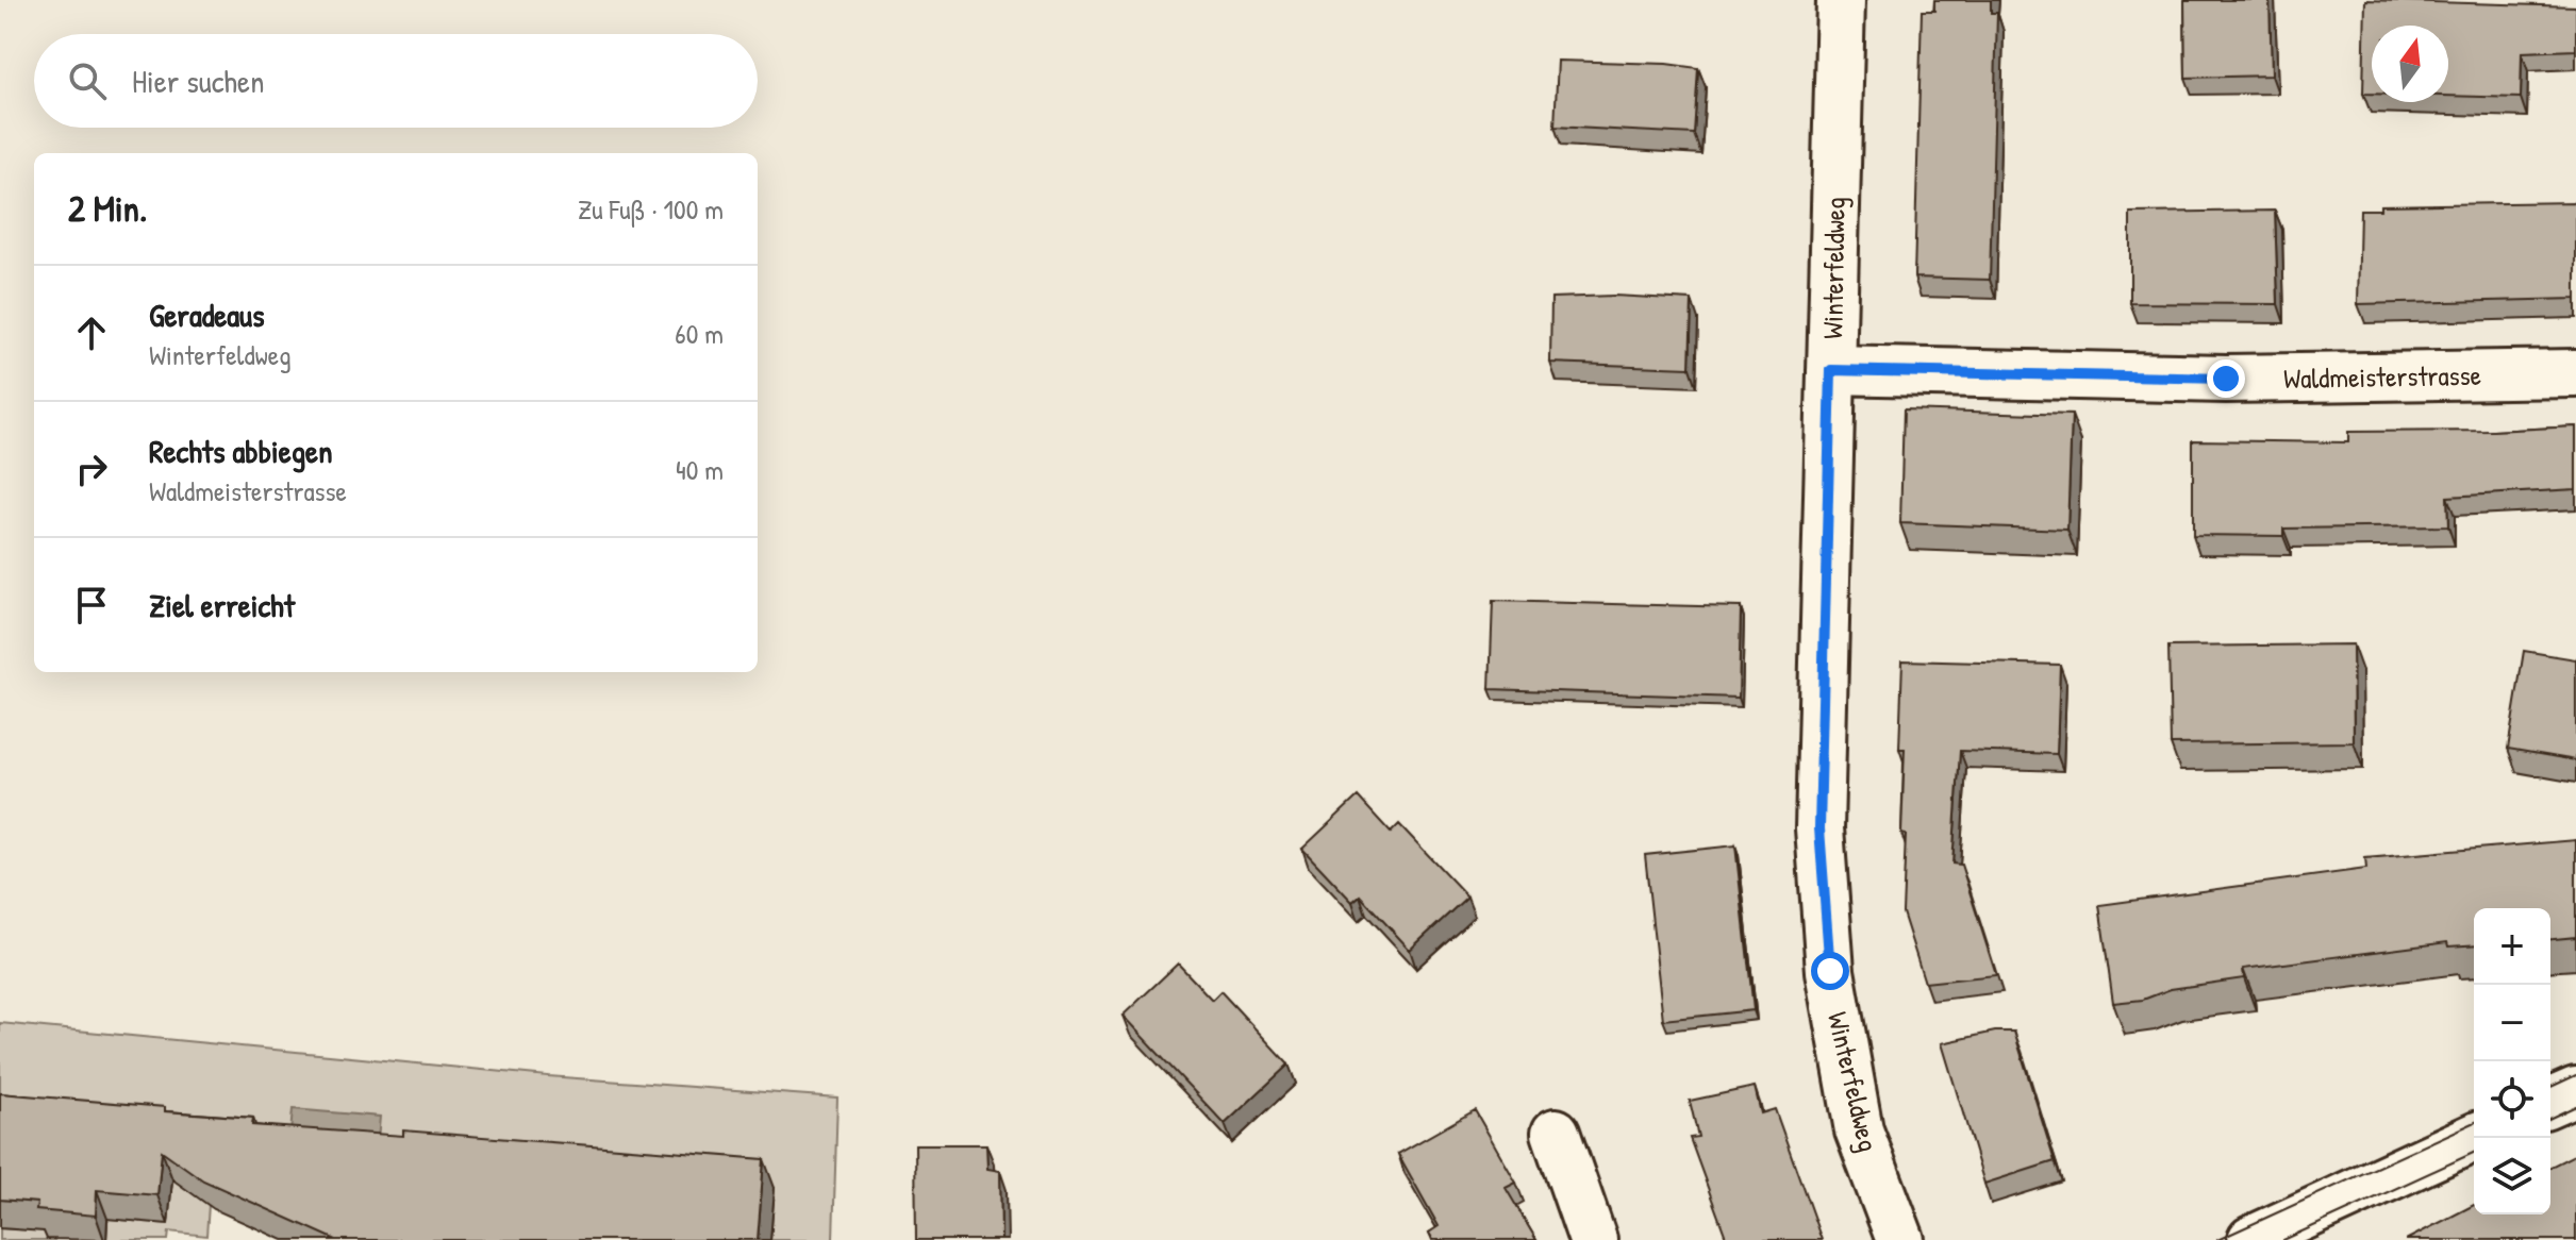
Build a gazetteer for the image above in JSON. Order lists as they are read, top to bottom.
{
  "streets": {
    "street": ["Winterfeldweg", "Waldmeisterstrasse"]
  },
  "crossings": [
    ["Winterfeldweg", "Waldmeisterstrasse"]
  ],
  "north": "top",
  "page": {
    "search": "Hier suchen",
    "heading": ["2 Min.", "Zu Fuß · 100 m"],
    "list": [
      ["Geradeaus", "Winterfeldweg", "60 m"],
      ["Rechts abbiegen", "Waldmeisterstrasse", "40 m"],
      "Ziel erreicht"
    ],
    "map_buttons": ["+", "−"]
  }
}
